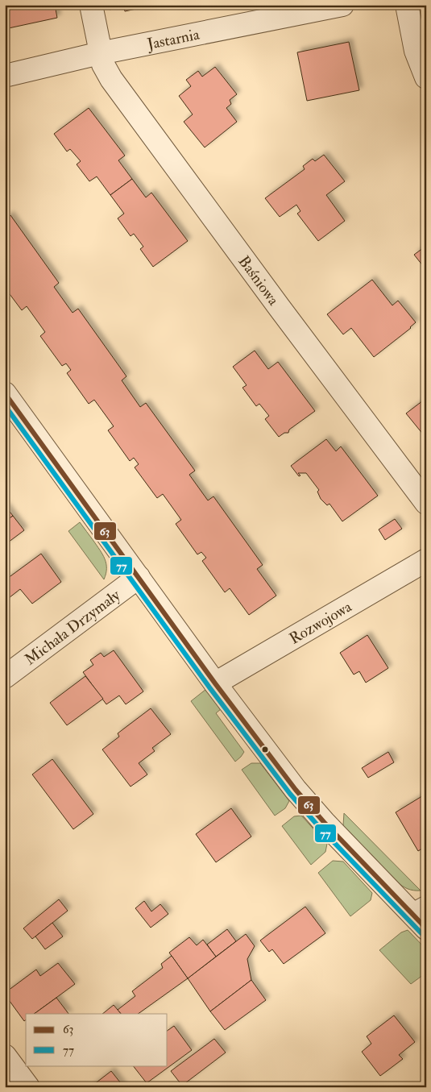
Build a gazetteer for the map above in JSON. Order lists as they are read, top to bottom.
{
  "streets": {
    "street": [
      "Jastarnia",
      "Baśniowa",
      "Rozwojowa",
      "Michała Drzymały"
    ]
  },
  "crossings": [
    ["Jastarnia", "Baśniowa"]
  ],
  "lines": ["transit line 63", "transit line 77"],
  "legend": ["63", "77"]
}
